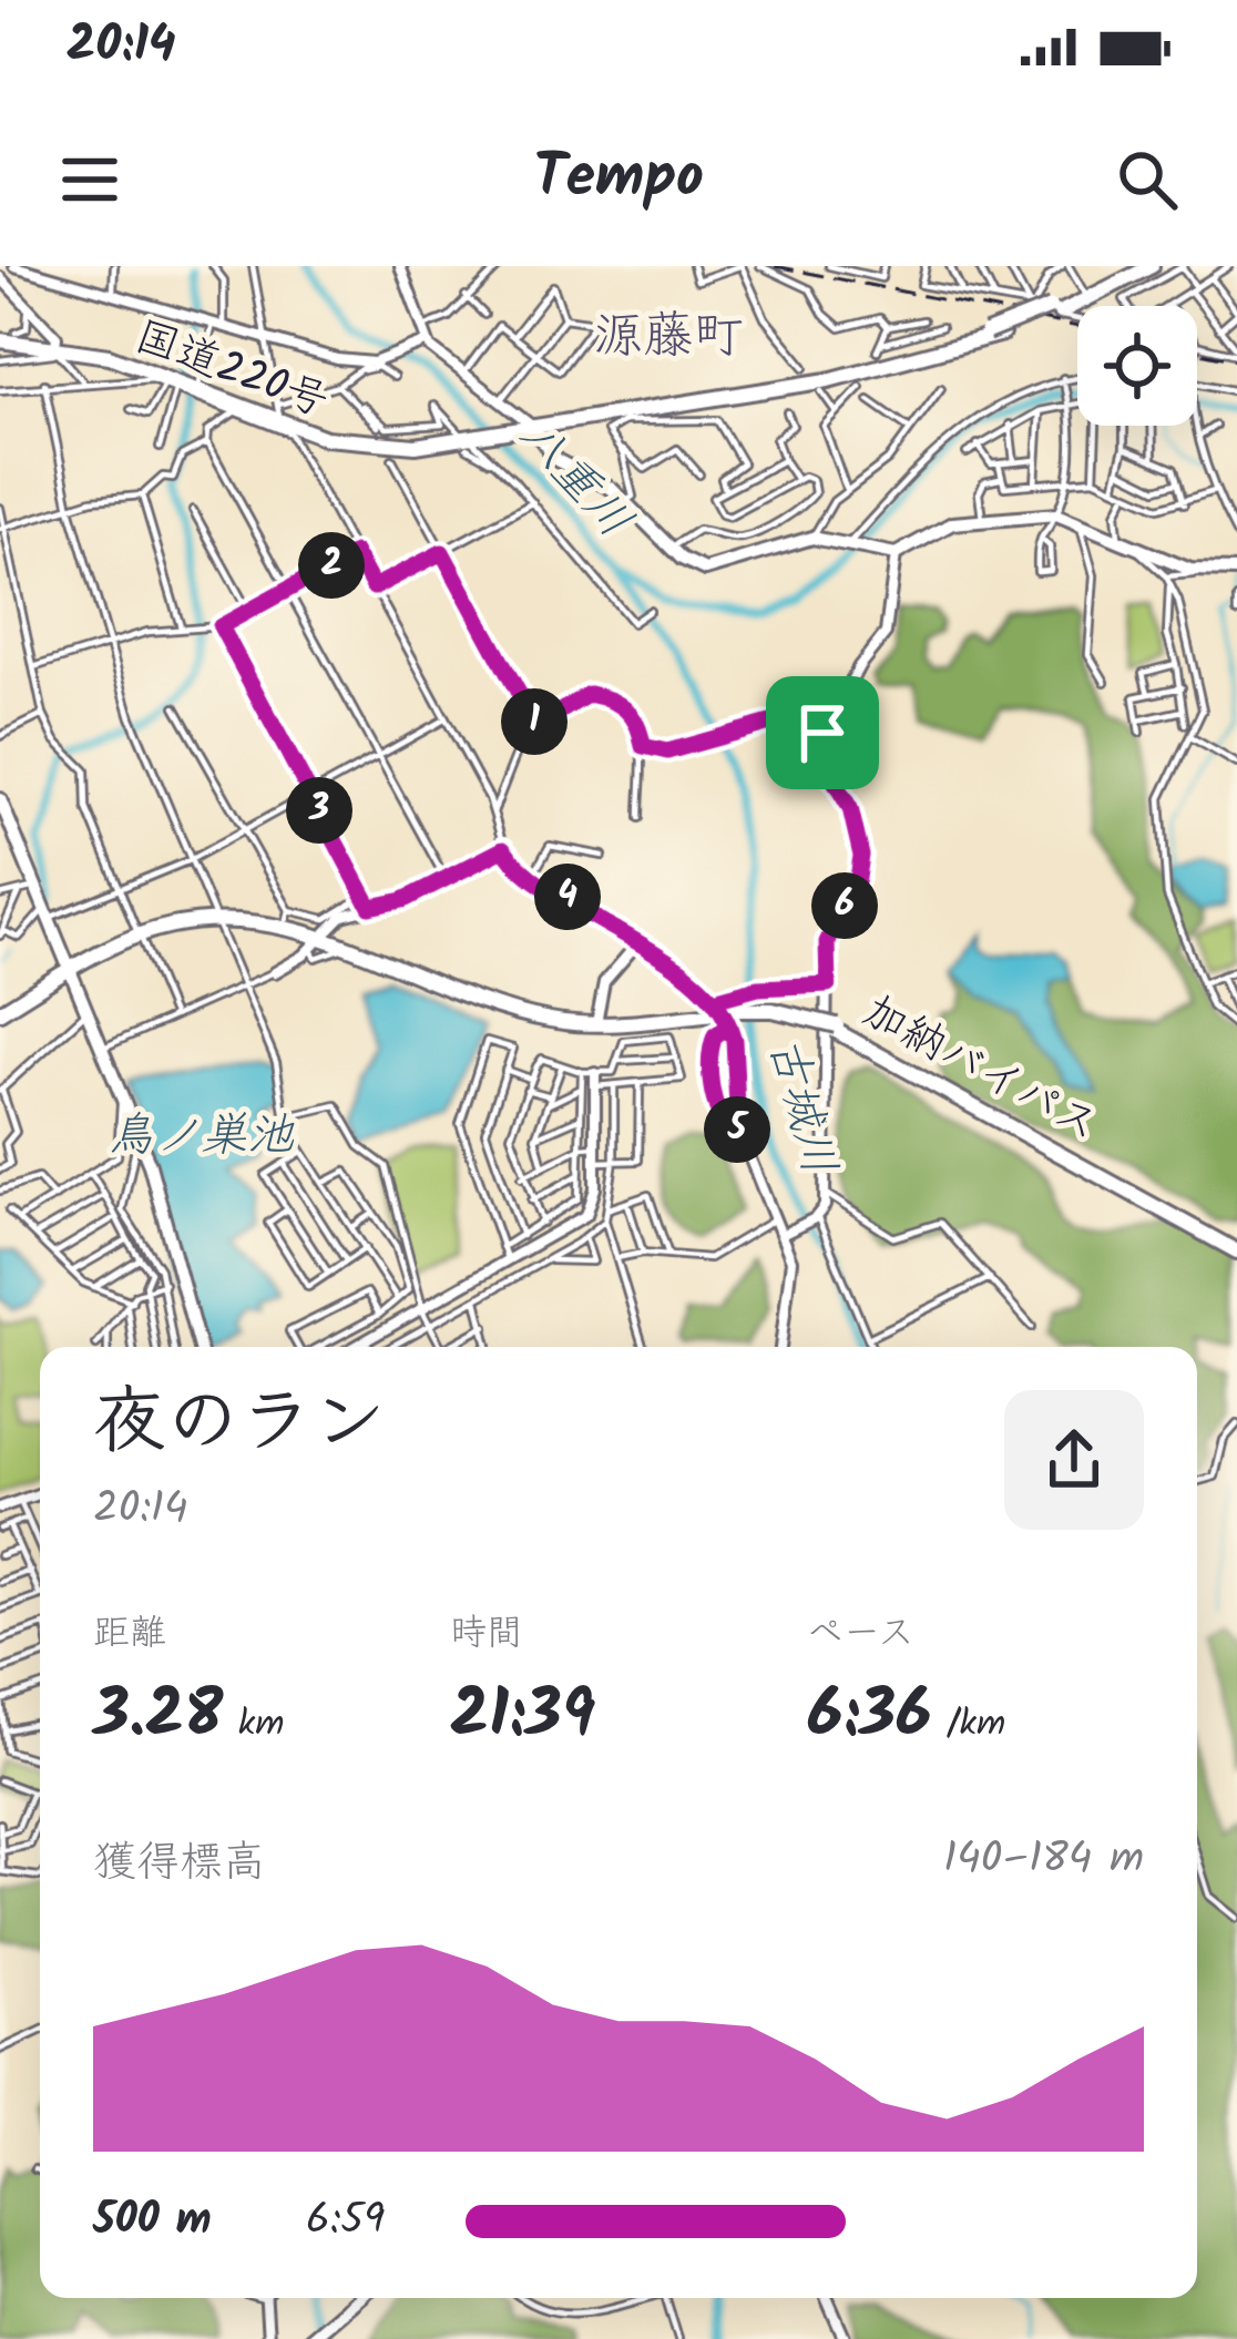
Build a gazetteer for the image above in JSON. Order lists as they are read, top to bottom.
{
  "streets": {
    "highway": ["国道220号", "加納バイパス"]
  },
  "districts": ["源藤町"],
  "water": ["八重川", "古城川", "鳥ノ巣池"],
  "page": {
    "status": "20:14",
    "header": "Tempo",
    "pins": [
      "2",
      "1",
      "3",
      "4",
      "6",
      "5"
    ],
    "heading": ["夜のラン", "20:14"],
    "stats": [
      ["距離", "3.28 km"],
      ["時間", "21:39"],
      ["ペース", "6:36 /km"]
    ],
    "chart": ["獲得標高", "140–184 m"],
    "list": [
      {
        "name": "500 m",
        "note": "6:59"
      }
    ]
  }
}
